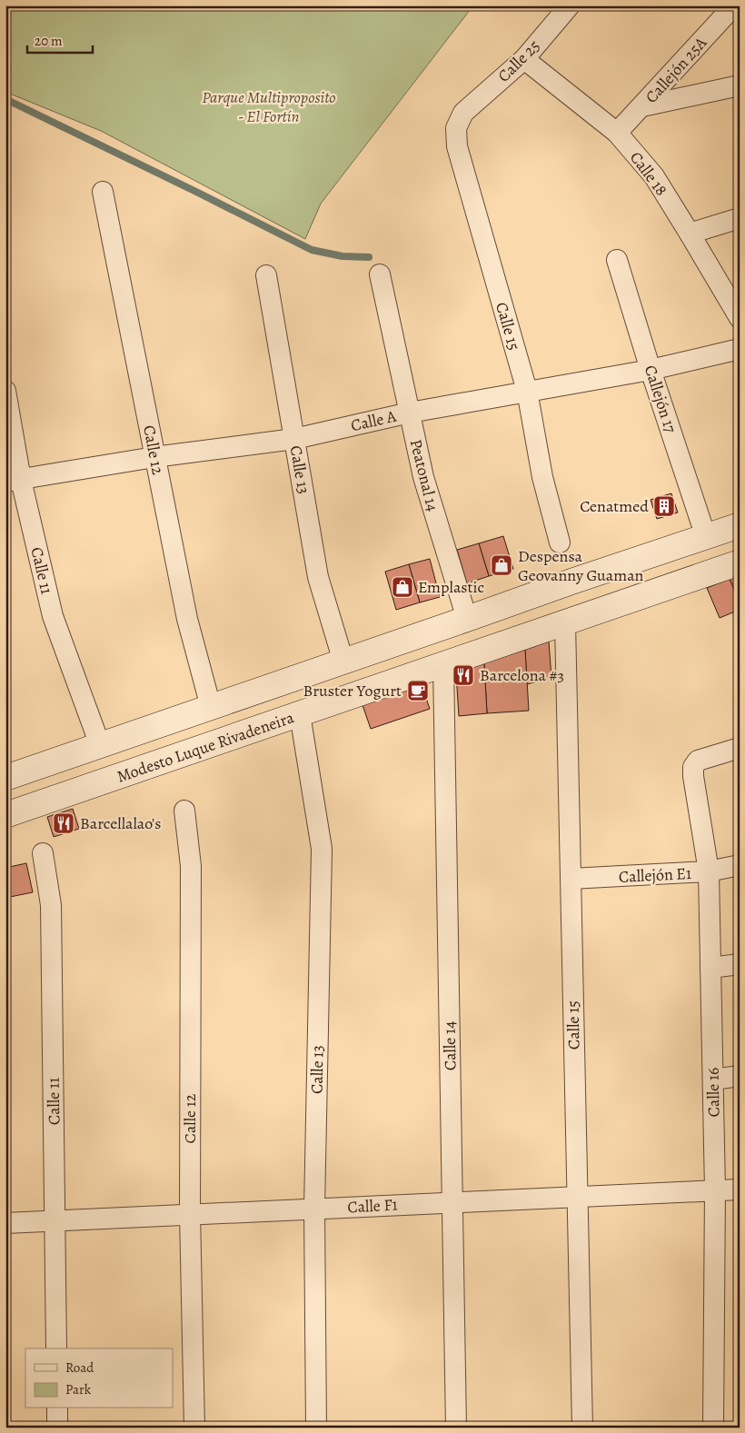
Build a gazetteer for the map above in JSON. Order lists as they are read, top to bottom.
{
  "streets": {
    "street": [
      "Calle 25",
      "Callejón 25A",
      "Calle 18",
      "Calle 15",
      "Callejón 17",
      "Calle A",
      "Calle 12",
      "Calle 13",
      "Peatonal 14",
      "Calle 11",
      "Modesto Luque Rivadeneira",
      "Callejón E1",
      "Calle 14",
      "Calle 16",
      "Calle F1"
    ]
  },
  "crossings": [
    ["Calle 25", "Calle 18"],
    ["Calle 25", "Calle 15"],
    ["Callejón 25A", "Calle 18"],
    ["Calle 15", "Calle A"],
    ["Calle 15", "Modesto Luque Rivadeneira"],
    ["Calle 15", "Callejón E1"],
    ["Calle 15", "Calle F1"],
    ["Callejón 17", "Calle A"],
    ["Calle A", "Calle 12"],
    ["Calle A", "Calle 13"],
    ["Calle A", "Peatonal 14"],
    ["Calle A", "Calle 11"],
    ["Calle 12", "Calle F1"],
    ["Calle 13", "Modesto Luque Rivadeneira"],
    ["Calle 13", "Calle F1"],
    ["Calle 11", "Calle F1"],
    ["Modesto Luque Rivadeneira", "Calle 14"],
    ["Callejón E1", "Calle 16"],
    ["Calle 14", "Calle F1"],
    ["Calle 16", "Calle F1"]
  ],
  "parks": ["Parque Multiproposito - El Fortín"],
  "places": {
    "building": ["Cenatmed"],
    "shop": ["Despensa Geovanny Guaman", "Emplastic"],
    "restaurant": ["Barcelona #3", "Barcellalao's"],
    "cafe": ["Bruster Yogurt"]
  },
  "legend": ["Road", "Park"],
  "scale_bar": "20 m"
}
